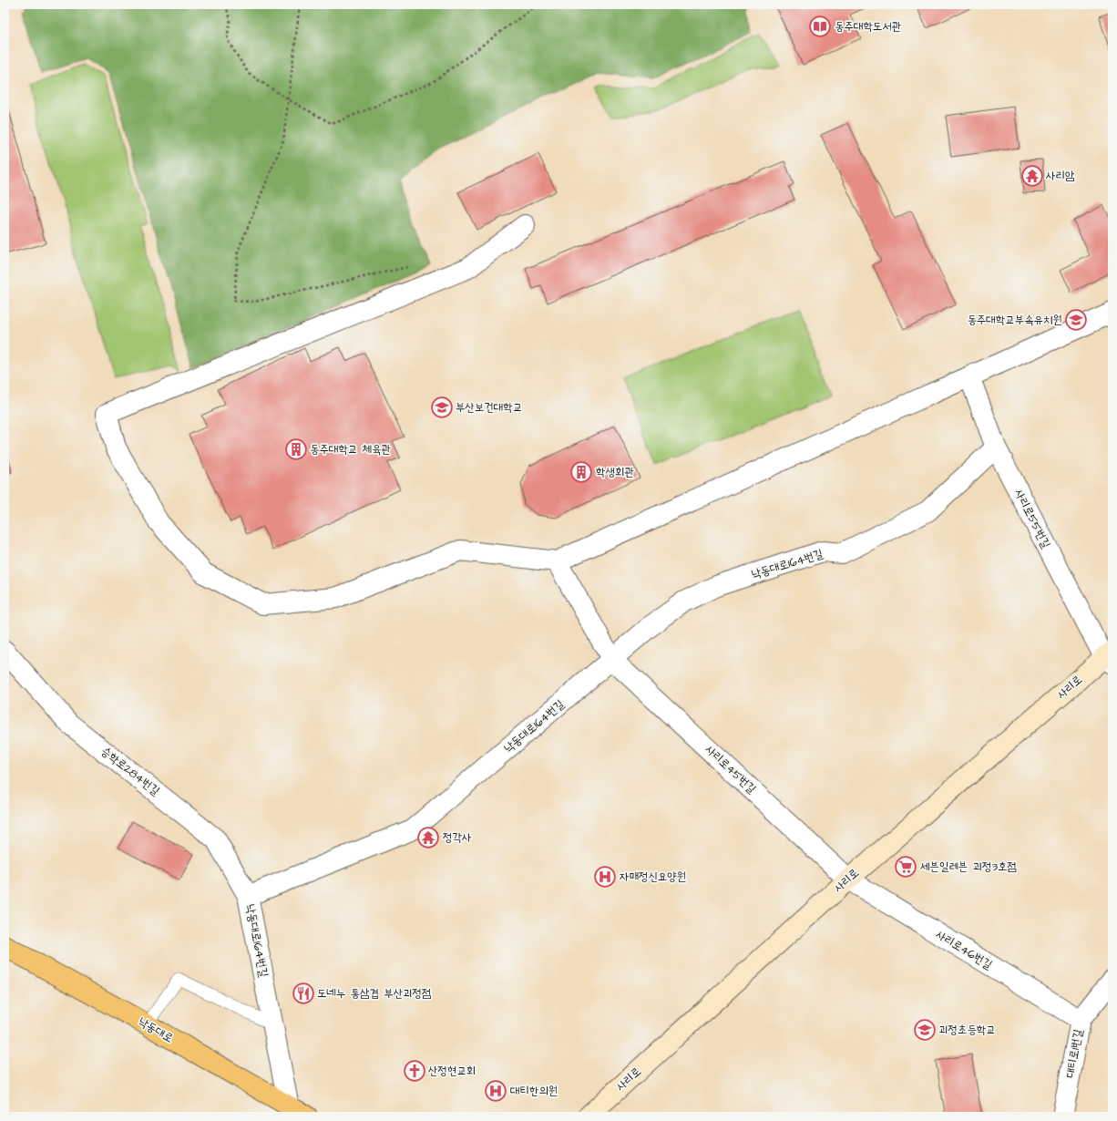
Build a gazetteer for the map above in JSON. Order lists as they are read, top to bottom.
{
  "streets": {
    "main road": ["낙동대로"],
    "street": [
      "사리로55번길",
      "낙동대로164번길",
      "사리로",
      "사리로45번길",
      "승학로284번길",
      "사리로46번길",
      "대티로1번길"
    ]
  },
  "crossings": [
    ["사리로55번길", "낙동대로164번길"],
    ["사리로55번길", "사리로"],
    ["낙동대로164번길", "사리로45번길"],
    ["낙동대로164번길", "승학로284번길"],
    ["낙동대로164번길", "낙동대로"],
    ["사리로", "사리로45번길"],
    ["사리로", "사리로46번길"],
    ["사리로45번길", "사리로46번길"],
    ["사리로46번길", "대티로1번길"]
  ],
  "places": {
    "library": ["동주대학도서관"],
    "temple": ["사리암", "정각사"],
    "school or university": ["동주대학교부속유치원", "부산보건대학교", "괴정초등학교"],
    "building": ["동주대학교 체육관", "학생회관"],
    "supermarket": ["세븐일레븐 괴정3호점"],
    "hospital": ["자매정신요양원", "대티한의원"],
    "restaurant": ["도네누 통삼겹 부산괴정점"],
    "church": ["산정현교회"]
  }
}
